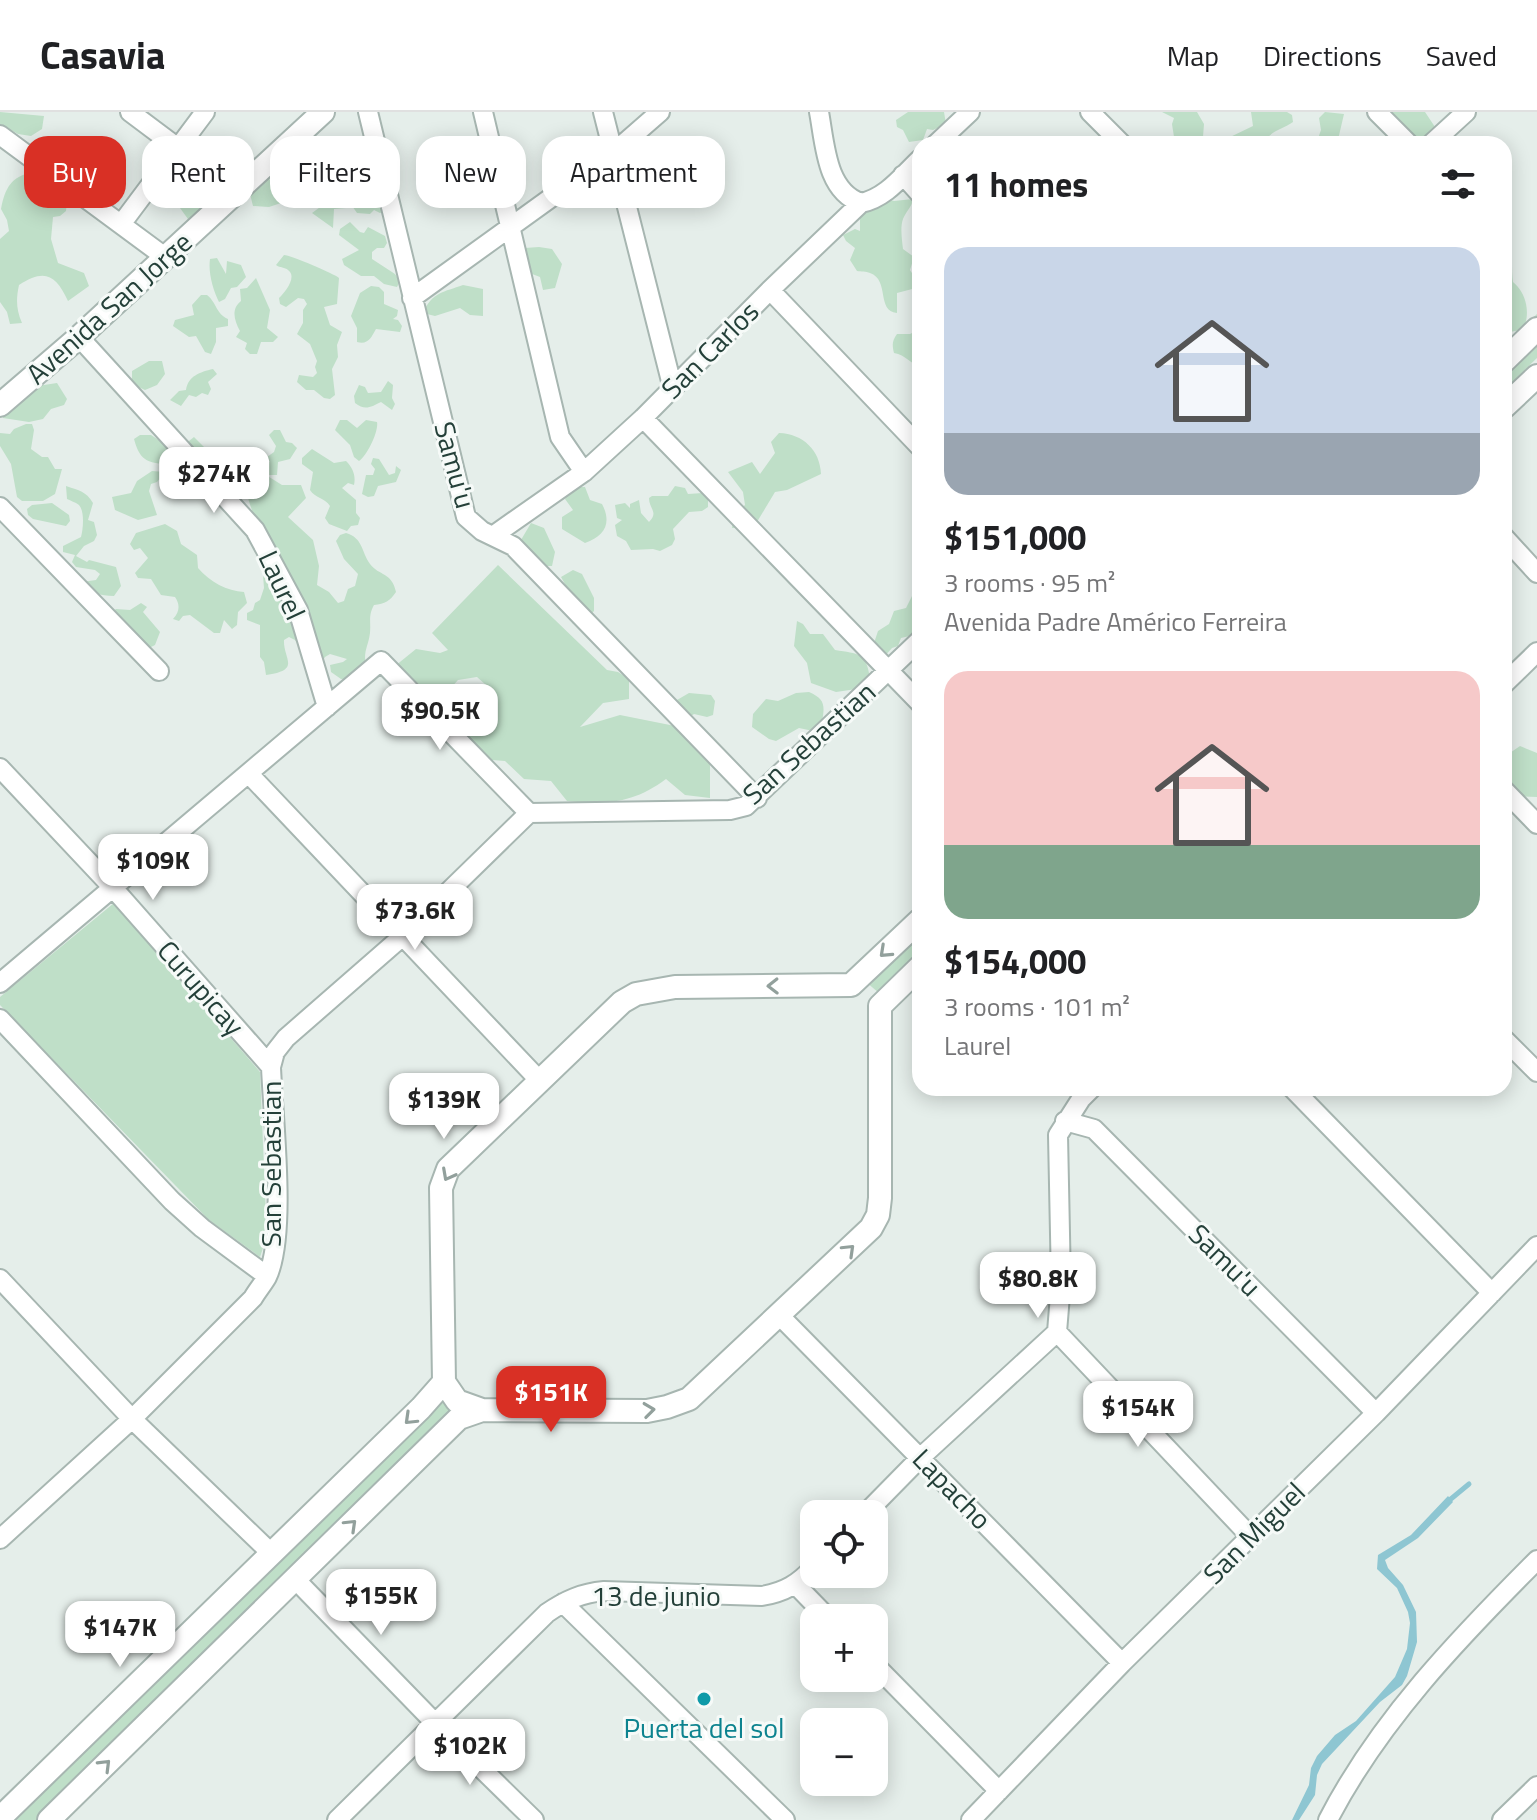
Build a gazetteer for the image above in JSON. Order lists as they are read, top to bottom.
{
  "streets": {
    "street": [
      "Avenida San Jorge",
      "San Carlos",
      "Samu'u",
      "Laurel",
      "San Sebastian",
      "Curupicay",
      "Lapacho",
      "San Miguel",
      "13 de junio"
    ]
  },
  "crossings": [
    ["Avenida San Jorge", "Laurel"],
    ["San Carlos", "Samu'u"],
    ["Samu'u", "San Sebastian"],
    ["Samu'u", "San Miguel"],
    ["San Sebastian", "Curupicay"],
    ["Lapacho", "San Miguel"]
  ],
  "places": ["Puerta del sol"],
  "page": {
    "header": "Casavia",
    "nav": ["Map", "Directions", "Saved"],
    "chip": [
      "Buy",
      "Rent",
      "Filters",
      "New",
      "Apartment"
    ],
    "heading": "11 homes",
    "list": [
      {
        "name": "$151,000",
        "note": "3 rooms · 95 m² · Avenida Padre Américo Ferreira"
      },
      {
        "name": "$154,000",
        "note": "3 rooms · 101 m² · Laurel"
      }
    ],
    "price": [
      "$274K",
      "$90.5K",
      "$109K",
      "$73.6K",
      "$139K",
      "$80.8K",
      "$151K",
      "$154K",
      "$155K",
      "$147K",
      "$102K"
    ],
    "map_buttons": ["+", "−"]
  }
}
